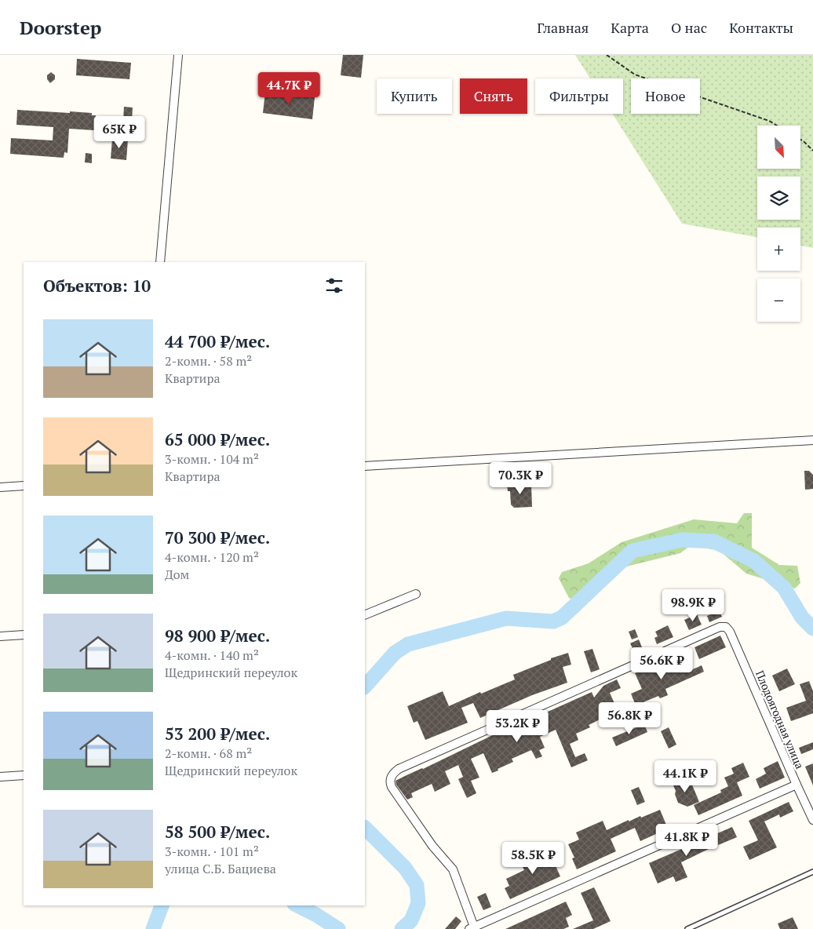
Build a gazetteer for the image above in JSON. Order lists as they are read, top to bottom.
{
  "streets": {
    "street": ["Плодоягодная улица"]
  },
  "north": "bottom right",
  "page": {
    "header": "Doorstep",
    "nav": [
      "Главная",
      "Карта",
      "О нас",
      "Контакты"
    ],
    "price": [
      "44.7K ₽",
      "65K ₽",
      "70.3K ₽",
      "98.9K ₽",
      "56.6K ₽",
      "56.8K ₽",
      "53.2K ₽",
      "44.1K ₽",
      "41.8K ₽",
      "58.5K ₽"
    ],
    "chip": [
      "Купить",
      "Снять",
      "Фильтры",
      "Новое"
    ],
    "map_buttons": ["+", "−"],
    "heading": "Объектов: 10",
    "list": [
      {
        "name": "44 700 ₽/мес.",
        "note": "2-комн. · 58 m² · Квартира"
      },
      {
        "name": "65 000 ₽/мес.",
        "note": "3-комн. · 104 m² · Квартира"
      },
      {
        "name": "70 300 ₽/мес.",
        "note": "4-комн. · 120 m² · Дом"
      },
      {
        "name": "98 900 ₽/мес.",
        "note": "4-комн. · 140 m² · Щедринский переулок"
      },
      {
        "name": "53 200 ₽/мес.",
        "note": "2-комн. · 68 m² · Щедринский переулок"
      },
      {
        "name": "58 500 ₽/мес.",
        "note": "3-комн. · 101 m² · улица С.Б. Бациева"
      }
    ]
  }
}
